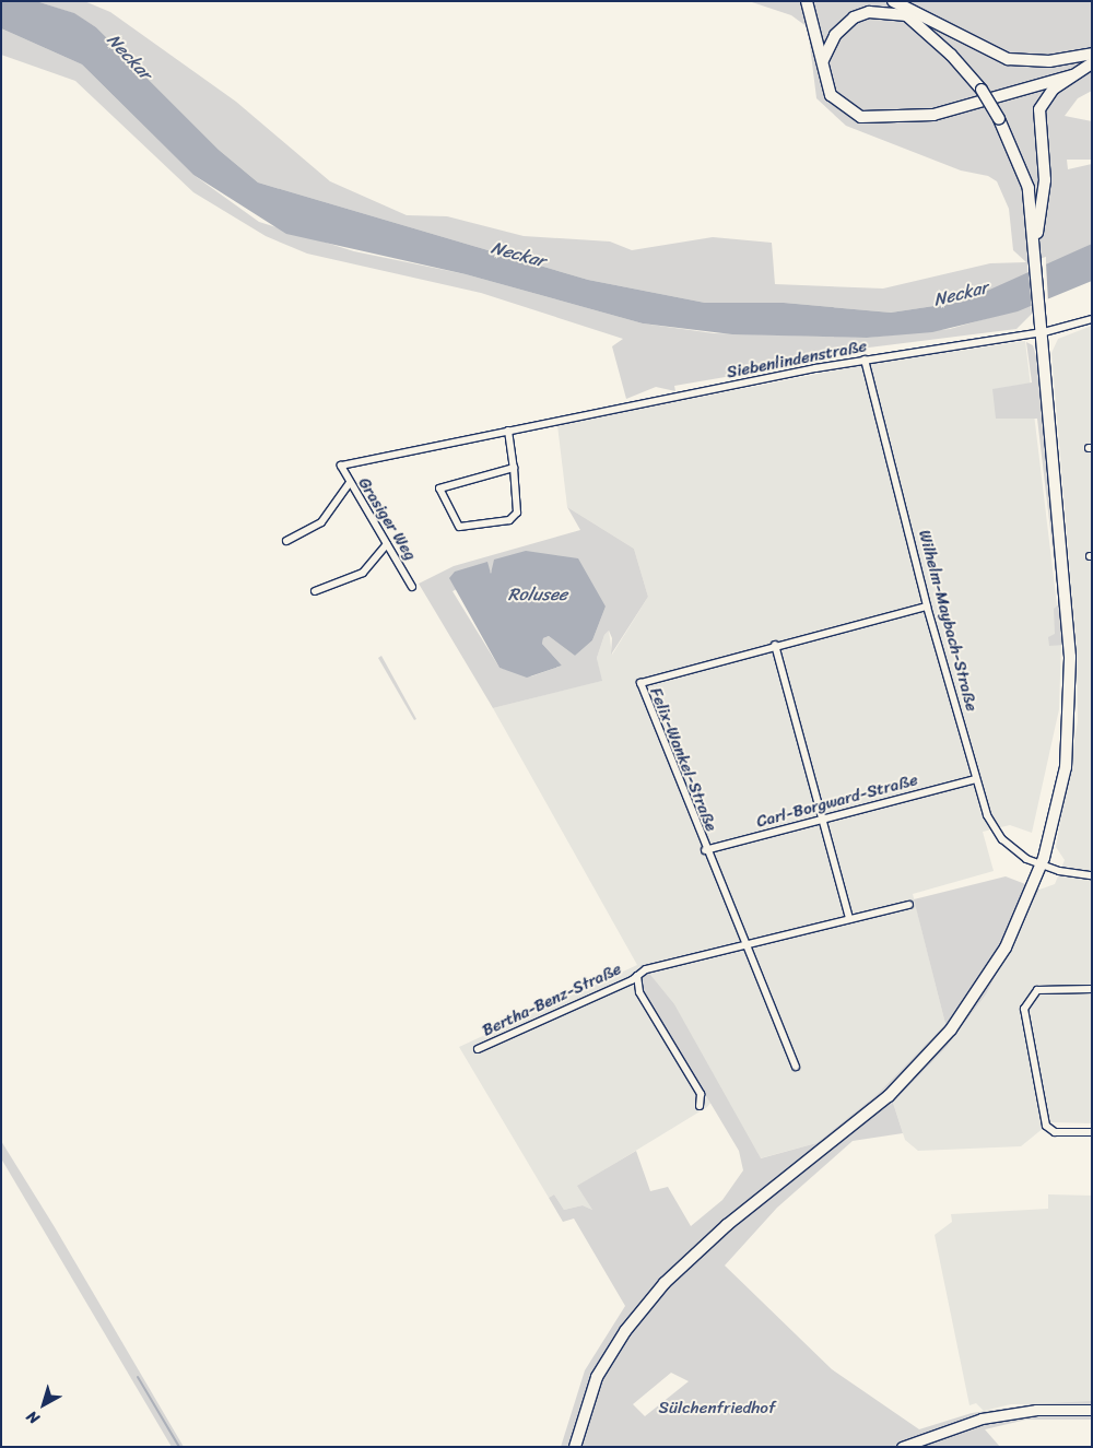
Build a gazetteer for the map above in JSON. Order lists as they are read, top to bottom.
{
  "streets": {
    "street": [
      "Siebenlindenstraße",
      "Grasiger Weg",
      "Wilhelm-Maybach-Straße",
      "Felix-Wankel-Straße",
      "Carl-Borgward-Straße",
      "Bertha-Benz-Straße"
    ]
  },
  "crossings": [
    ["Siebenlindenstraße", "Grasiger Weg"],
    ["Siebenlindenstraße", "Wilhelm-Maybach-Straße"],
    ["Wilhelm-Maybach-Straße", "Felix-Wankel-Straße"],
    ["Wilhelm-Maybach-Straße", "Carl-Borgward-Straße"],
    ["Felix-Wankel-Straße", "Carl-Borgward-Straße"],
    ["Felix-Wankel-Straße", "Bertha-Benz-Straße"]
  ],
  "water": ["Neckar", "Rolusee"],
  "parks": ["Sülchenfriedhof"],
  "north": "bottom left"
}
